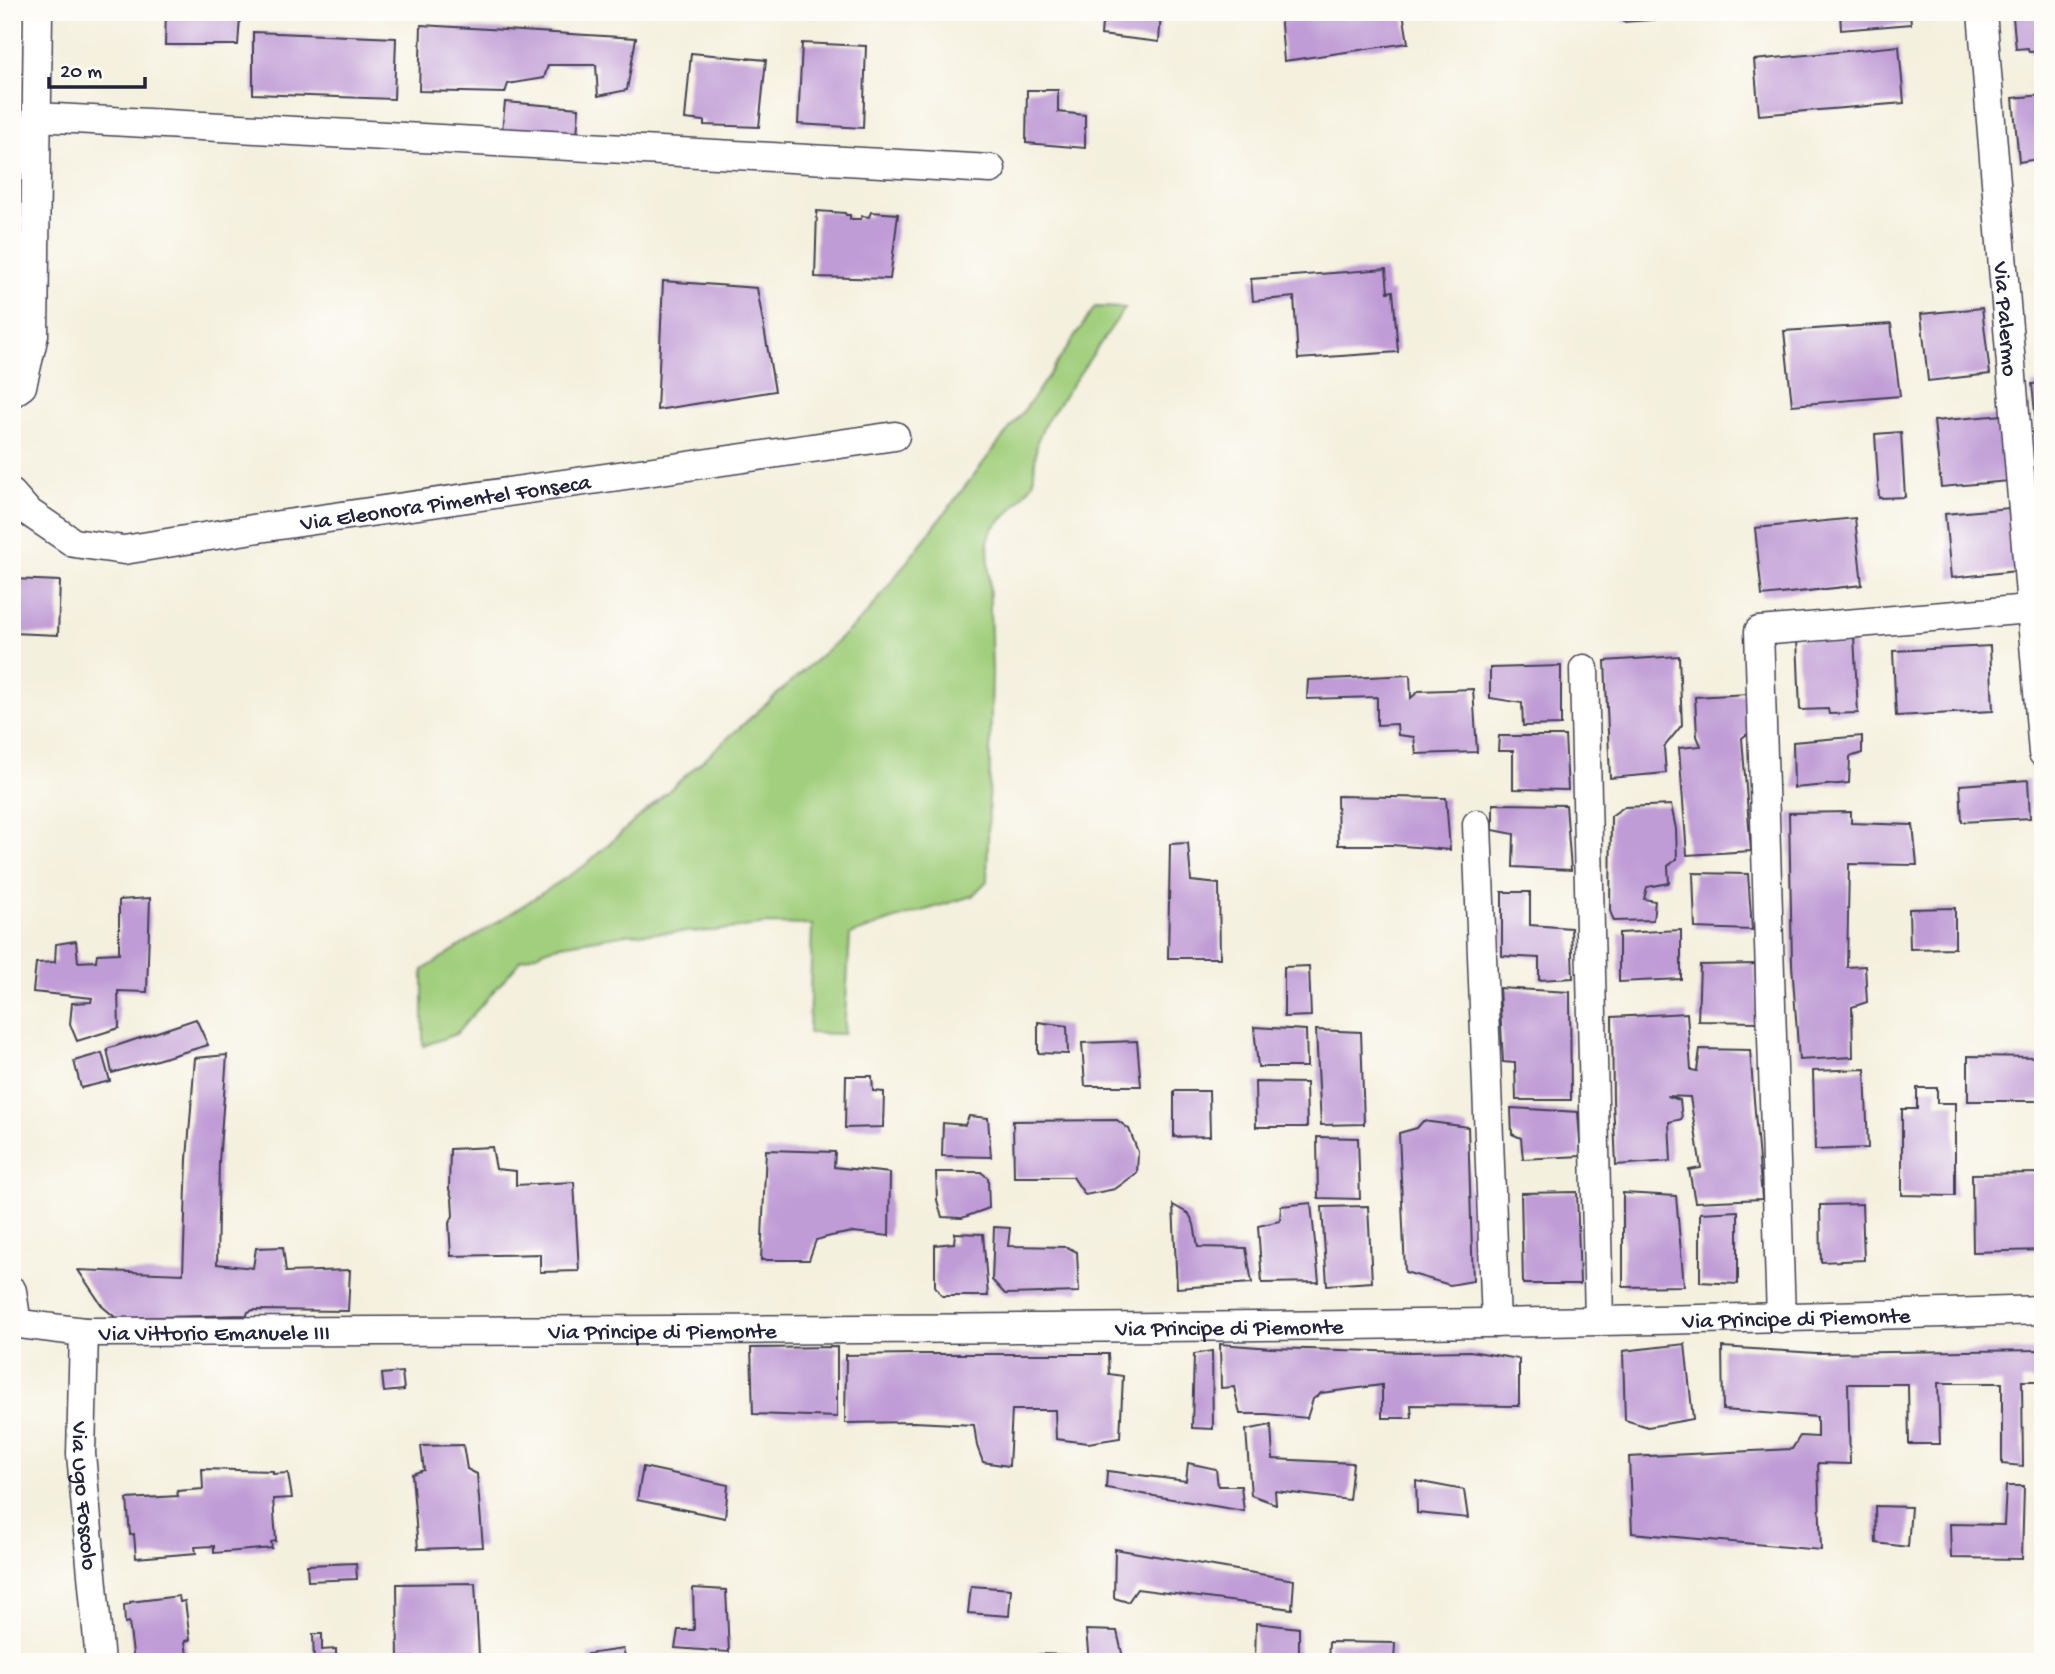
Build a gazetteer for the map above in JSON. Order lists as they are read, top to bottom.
{
  "streets": {
    "street": [
      "Via Palermo",
      "Via Eleonora Pimentel Fonseca",
      "Via Principe di Piemonte",
      "Via Vittorio Emanuele III",
      "Via Ugo Foscolo"
    ]
  },
  "crossings": [
    ["Via Principe di Piemonte", "Via Vittorio Emanuele III"],
    ["Via Vittorio Emanuele III", "Via Ugo Foscolo"]
  ],
  "scale_bar": "20 m"
}
